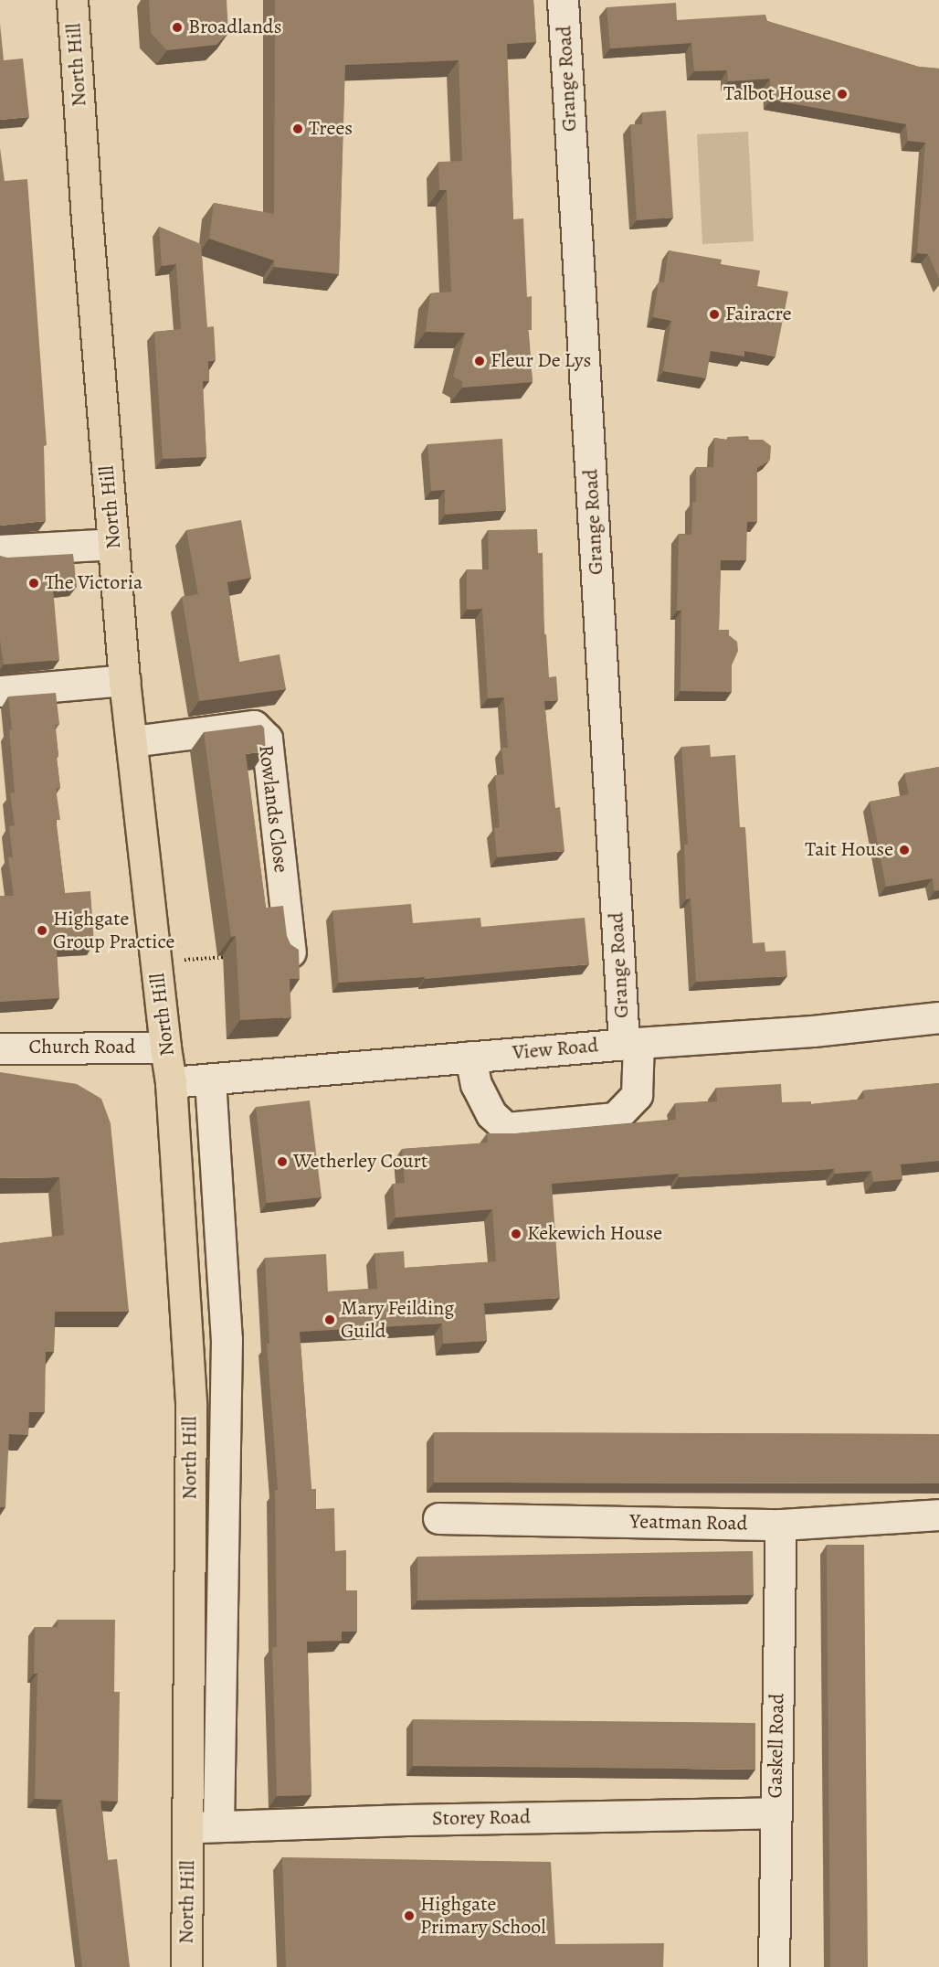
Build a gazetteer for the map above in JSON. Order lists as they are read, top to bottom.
{
  "streets": {
    "main road": ["North Hill"],
    "street": [
      "Grange Road",
      "Rowlands Close",
      "Church Road",
      "View Road",
      "Yeatman Road",
      "Gaskell Road",
      "Storey Road"
    ]
  },
  "crossings": [
    ["North Hill", "Rowlands Close"],
    ["North Hill", "Church Road"],
    ["North Hill", "View Road"],
    ["North Hill", "Storey Road"],
    ["Grange Road", "View Road"],
    ["Yeatman Road", "Gaskell Road"],
    ["Gaskell Road", "Storey Road"]
  ],
  "places": [
    "Broadlands",
    "Talbot House",
    "Trees",
    "Fairacre",
    "Fleur De Lys",
    "The Victoria",
    "Tait House",
    "Highgate Group Practice",
    "Wetherley Court",
    "Kekewich House",
    "Mary Feilding Guild",
    "Highgate Primary School"
  ]
}
